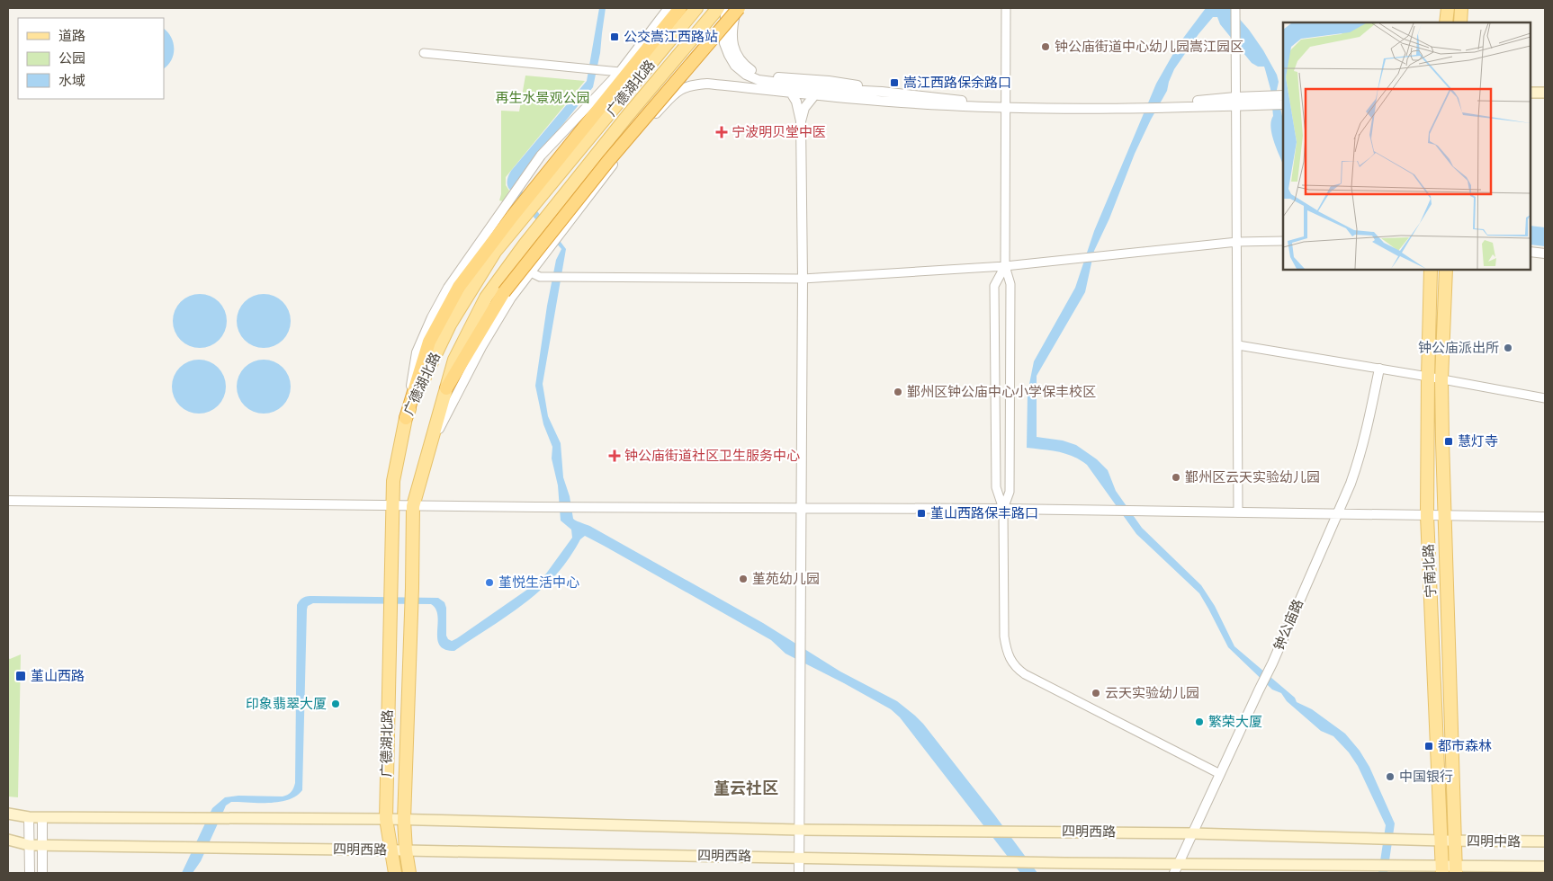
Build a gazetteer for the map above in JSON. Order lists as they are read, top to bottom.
{
  "streets": {
    "main road": [
      "广德湖北路",
      "宁南北路",
      "四明西路",
      "四明中路"
    ],
    "street": ["钟公庙路"]
  },
  "crossings": [
    ["广德湖北路", "四明西路"],
    ["宁南北路", "四明西路"],
    ["宁南北路", "四明中路"],
    ["钟公庙路", "四明西路"],
    ["四明西路", "四明中路"]
  ],
  "districts": ["堇云社区"],
  "parks": ["再生水景观公园"],
  "places": {
    "transit": [
      "公交嵩江西路站",
      "嵩江西路保余路口",
      "慧灯寺",
      "堇山西路保丰路口",
      "堇山西路",
      "都市森林"
    ],
    "other": [
      "钟公庙街道中心幼儿园嵩江园区",
      "钟公庙派出所",
      "鄞州区钟公庙中心小学保丰校区",
      "鄞州区云天实验幼儿园",
      "堇苑幼儿园",
      "堇悦生活中心",
      "云天实验幼儿园",
      "印象翡翠大厦",
      "繁荣大厦",
      "中国银行"
    ],
    "health": ["宁波明贝堂中医", "钟公庙街道社区卫生服务中心"]
  },
  "legend": ["道路", "公园", "水域"]
}
